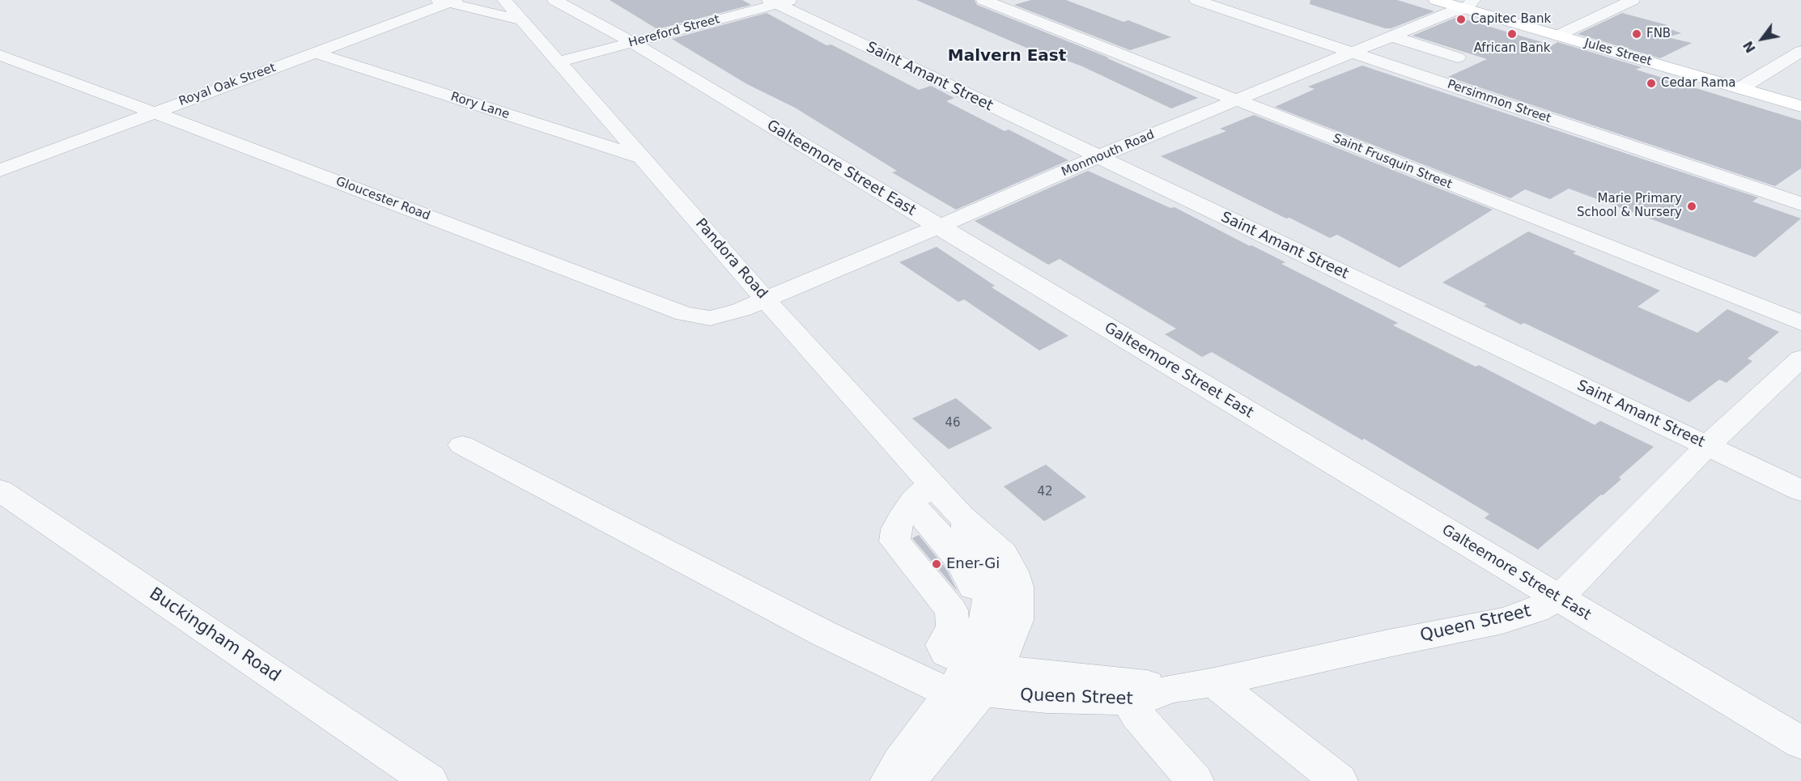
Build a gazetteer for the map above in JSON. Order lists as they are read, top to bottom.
{
  "streets": {
    "main road": ["Jules Street"],
    "street": [
      "Hereford Street",
      "Saint Amant Street",
      "Royal Oak Street",
      "Persimmon Street",
      "Rory Lane",
      "Monmouth Road",
      "Saint Frusquin Street",
      "Galteemore Street East",
      "Gloucester Road",
      "Pandora Road",
      "Queen Street",
      "Buckingham Road"
    ]
  },
  "crossings": [
    ["Hereford Street", "Saint Amant Street"],
    ["Hereford Street", "Galteemore Street East"],
    ["Hereford Street", "Pandora Road"],
    ["Jules Street", "Monmouth Road"],
    ["Saint Amant Street", "Monmouth Road"],
    ["Saint Amant Street", "Queen Street"],
    ["Royal Oak Street", "Rory Lane"],
    ["Royal Oak Street", "Gloucester Road"],
    ["Persimmon Street", "Monmouth Road"],
    ["Rory Lane", "Pandora Road"],
    ["Monmouth Road", "Saint Frusquin Street"],
    ["Monmouth Road", "Galteemore Street East"],
    ["Monmouth Road", "Gloucester Road"],
    ["Monmouth Road", "Pandora Road"],
    ["Galteemore Street East", "Queen Street"],
    ["Gloucester Road", "Pandora Road"]
  ],
  "districts": ["Malvern East"],
  "places": [
    "Capitec Bank",
    "African Bank",
    "FNB",
    "Cedar Rama",
    "Marie Primary School & Nursery",
    "Ener-Gi"
  ],
  "house_numbers": ["46", "42"],
  "north": "bottom left"
}
